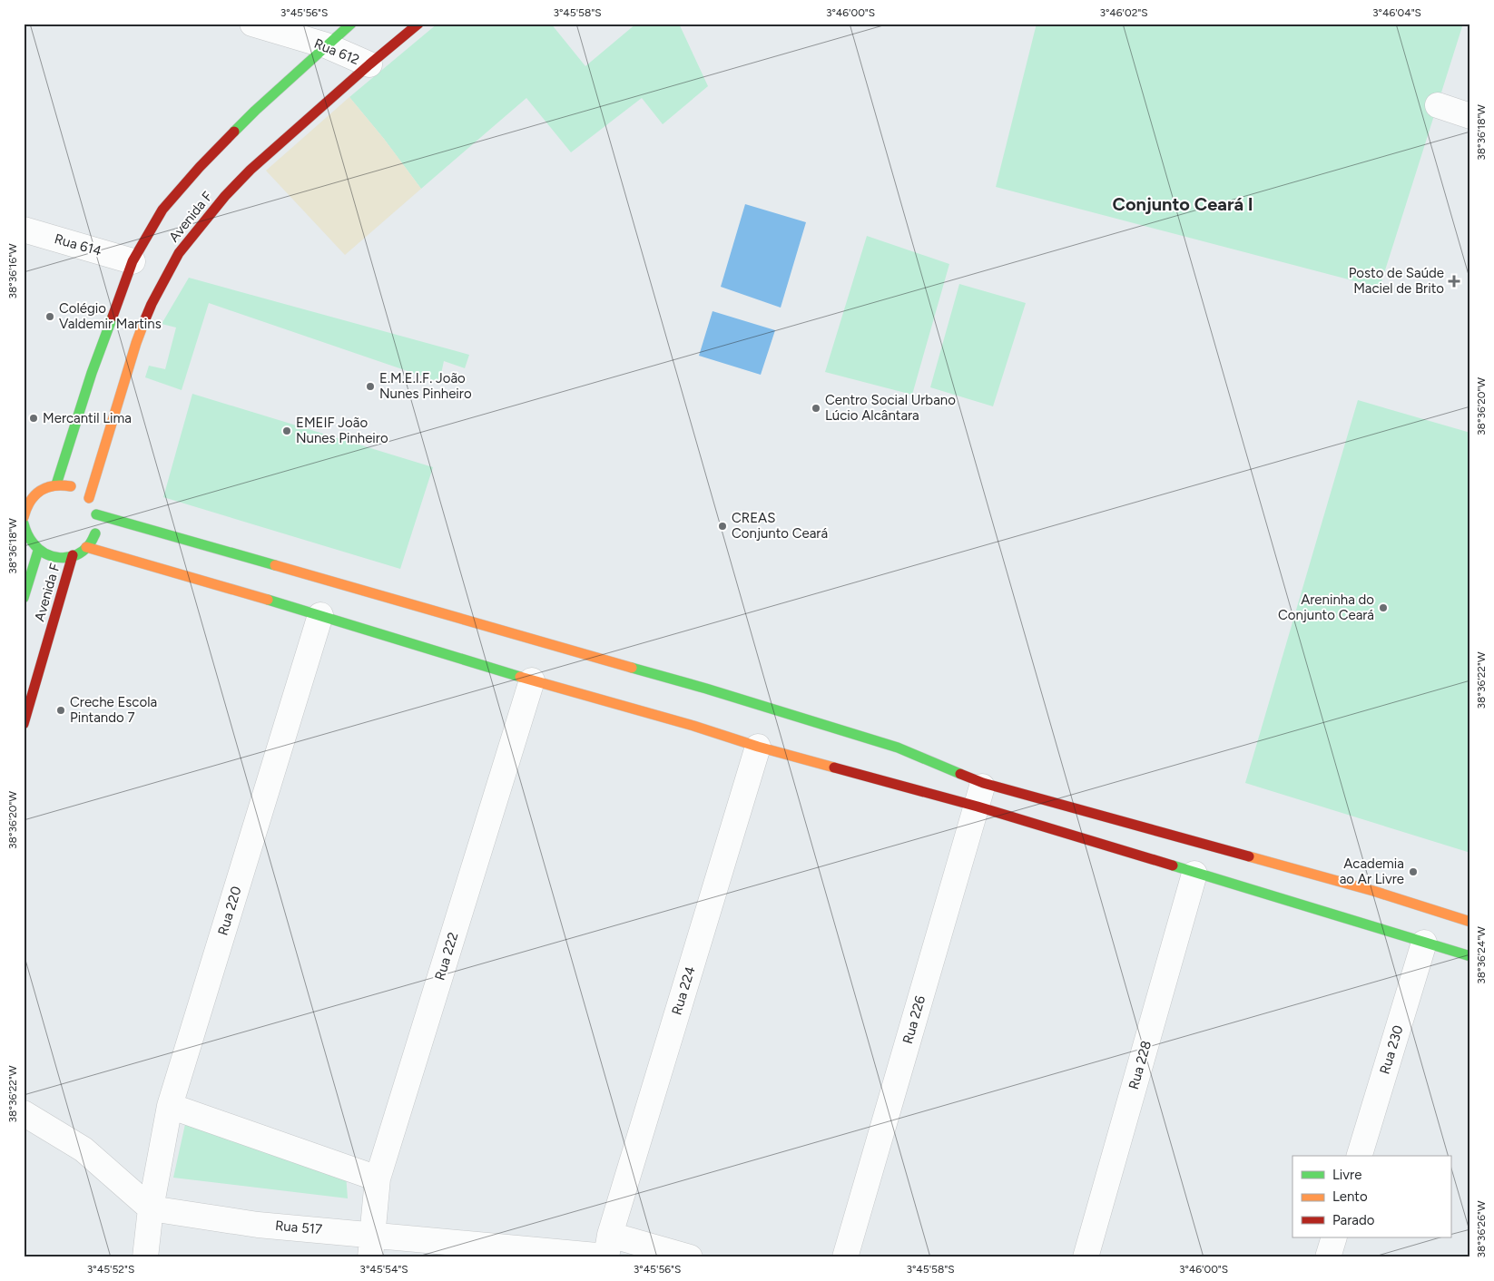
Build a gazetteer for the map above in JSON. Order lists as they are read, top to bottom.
{
  "streets": {
    "street": [
      "Rua 612",
      "Avenida F",
      "Rua 614",
      "Rua 220",
      "Rua 222",
      "Rua 224",
      "Rua 226",
      "Rua 230",
      "Rua 228",
      "Rua 517"
    ]
  },
  "crossings": [
    ["Rua 612", "Avenida F"],
    ["Avenida F", "Rua 614"],
    ["Rua 220", "Rua 517"],
    ["Rua 222", "Rua 517"],
    ["Rua 224", "Rua 517"]
  ],
  "districts": ["Conjunto Ceará I"],
  "places": {
    "health": ["Posto de Saúde Maciel de Brito"],
    "other": [
      "Colégio Valdemir Martins",
      "E.M.E.I.F. João Nunes Pinheiro",
      "Centro Social Urbano Lúcio Alcântara",
      "Mercantil Lima",
      "EMEIF João Nunes Pinheiro",
      "CREAS Conjunto Ceará",
      "Areninha do Conjunto Ceará",
      "Creche Escola Pintando 7",
      "Academia ao Ar Livre"
    ]
  },
  "legend": ["Livre", "Lento", "Parado"],
  "coordinates": [
    "3°45'56\"S",
    "3°45'58\"S",
    "3°46'00\"S",
    "3°46'02\"S",
    "3°46'04\"S",
    "38°36'18\"W",
    "38°36'16\"W",
    "38°36'20\"W",
    "38°36'22\"W",
    "38°36'24\"W",
    "38°36'26\"W",
    "3°45'52\"S",
    "3°45'54\"S"
  ]
}
